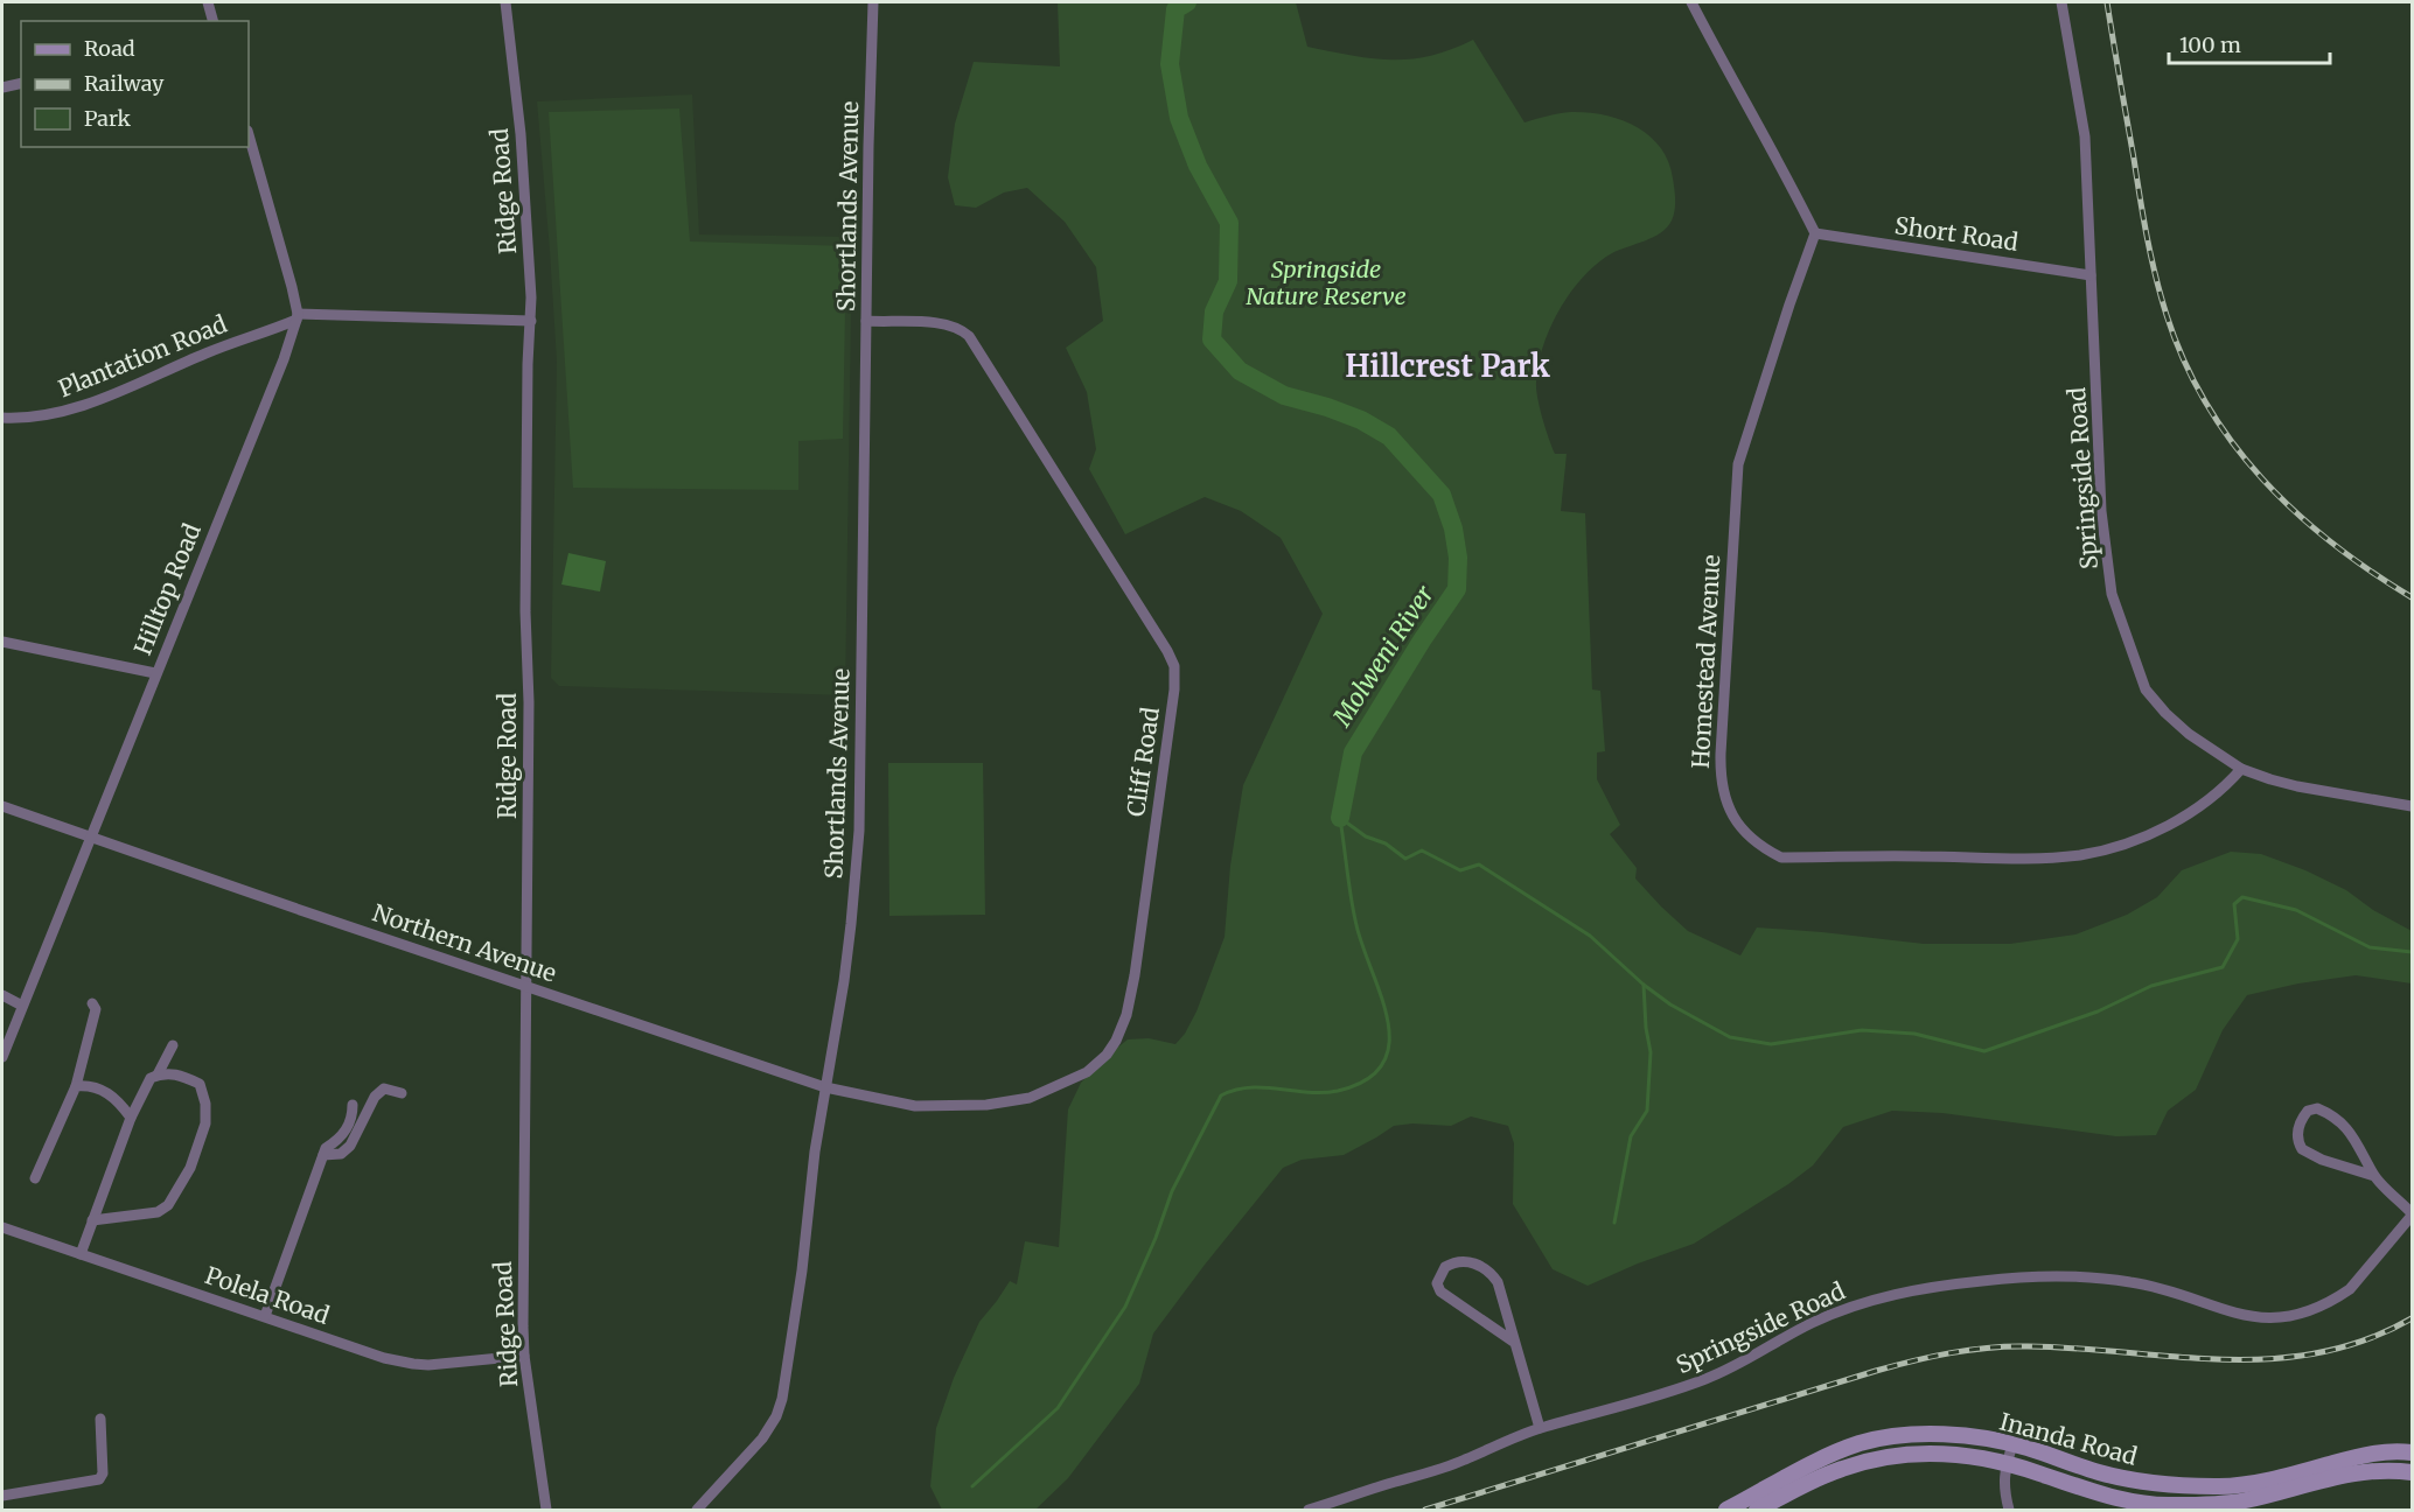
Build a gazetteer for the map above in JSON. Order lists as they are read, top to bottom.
{
  "streets": {
    "main road": ["Inanda Road"],
    "street": [
      "Ridge Road",
      "Shortlands Avenue",
      "Short Road",
      "Plantation Road",
      "Springside Road",
      "Hilltop Road",
      "Homestead Avenue",
      "Cliff Road",
      "Northern Avenue",
      "Polela Road"
    ]
  },
  "crossings": [
    ["Ridge Road", "Plantation Road"],
    ["Ridge Road", "Northern Avenue"],
    ["Ridge Road", "Polela Road"],
    ["Shortlands Avenue", "Cliff Road"],
    ["Shortlands Avenue", "Northern Avenue"],
    ["Short Road", "Springside Road"],
    ["Short Road", "Homestead Avenue"],
    ["Plantation Road", "Hilltop Road"],
    ["Springside Road", "Homestead Avenue"],
    ["Hilltop Road", "Northern Avenue"],
    ["Cliff Road", "Northern Avenue"]
  ],
  "districts": ["Hillcrest Park"],
  "water": ["Molweni River"],
  "parks": ["Springside Nature Reserve"],
  "legend": ["Road", "Railway", "Park"],
  "scale_bar": "100 m"
}
